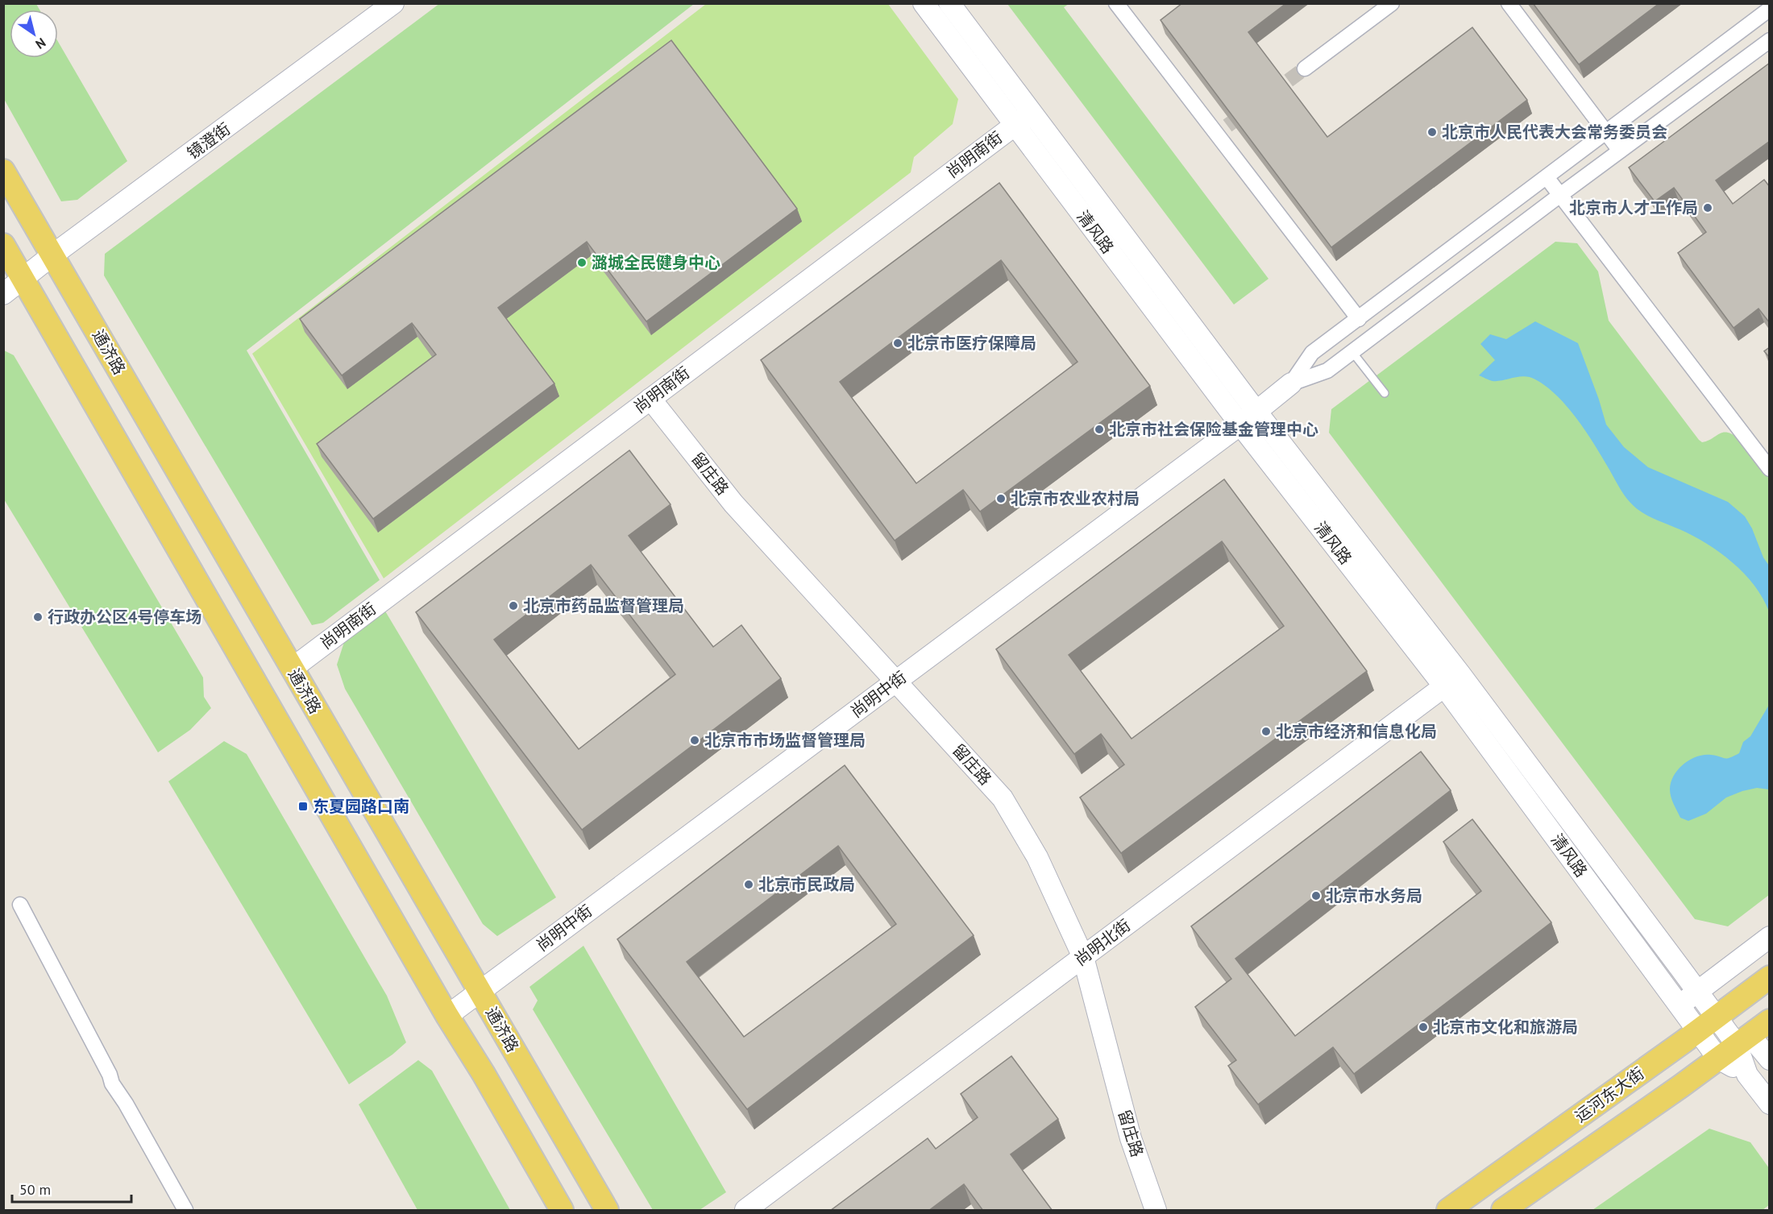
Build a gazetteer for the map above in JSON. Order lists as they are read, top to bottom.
{
  "streets": {
    "main road": ["通济路", "运河东大街"],
    "street": [
      "镜澄街",
      "尚明南街",
      "清风路",
      "留庄路",
      "尚明中街",
      "尚明北街"
    ]
  },
  "crossings": [
    ["镜澄街", "通济路"],
    ["尚明南街", "清风路"],
    ["尚明南街", "通济路"],
    ["尚明南街", "留庄路"],
    ["清风路", "尚明中街"],
    ["清风路", "尚明北街"],
    ["清风路", "运河东大街"],
    ["通济路", "尚明中街"],
    ["留庄路", "尚明中街"],
    ["留庄路", "尚明北街"]
  ],
  "places": {
    "other": [
      "北京市人民代表大会常务委员会",
      "北京市人才工作局",
      "潞城全民健身中心",
      "北京市医疗保障局",
      "北京市社会保险基金管理中心",
      "北京市农业农村局",
      "北京市药品监督管理局",
      "行政办公区4号停车场",
      "北京市经济和信息化局",
      "北京市市场监督管理局",
      "北京市民政局",
      "北京市水务局",
      "北京市文化和旅游局"
    ],
    "transit": ["东夏园路口南"]
  },
  "scale_bar": "50 m",
  "north": "bottom right"
}
